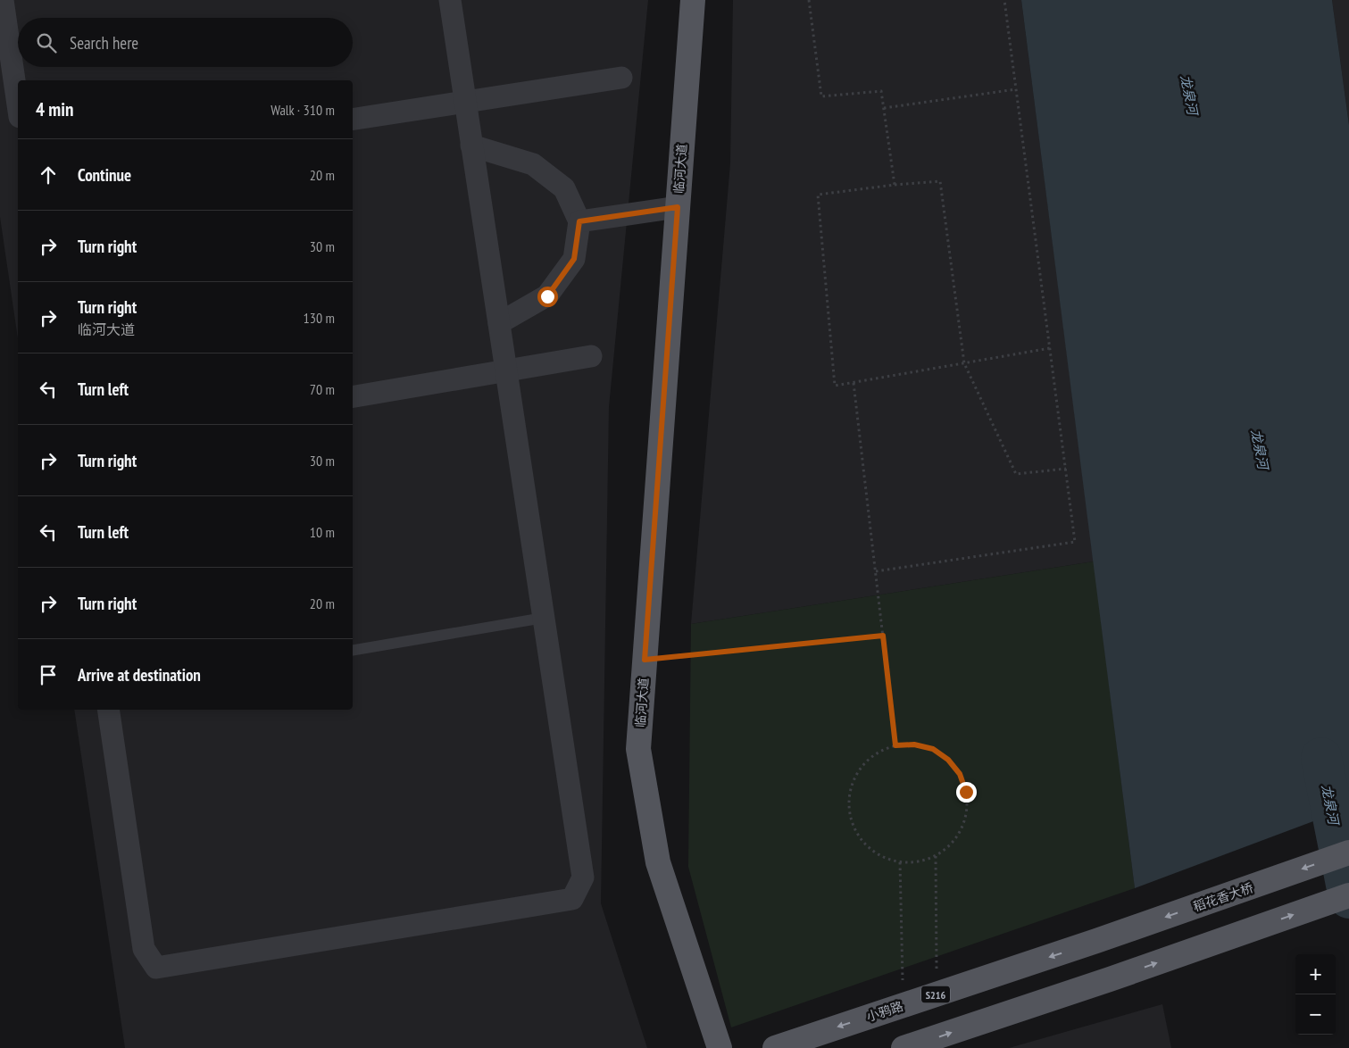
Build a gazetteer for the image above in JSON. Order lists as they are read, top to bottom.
{
  "streets": {
    "main road": [
      "临河大道",
      "稻花香大桥",
      "S216",
      "小鸦路"
    ]
  },
  "crossings": [
    ["稻花香大桥", "小鸦路"]
  ],
  "water": ["龙泉河"],
  "page": {
    "search": "Search here",
    "heading": ["4 min", "Walk · 310 m"],
    "list": [
      ["Continue", "20 m"],
      ["Turn right", "30 m"],
      ["Turn right", "临河大道", "130 m"],
      ["Turn left", "70 m"],
      ["Turn right", "30 m"],
      ["Turn left", "10 m"],
      ["Turn right", "20 m"],
      "Arrive at destination"
    ],
    "map_buttons": ["+", "−"]
  }
}
